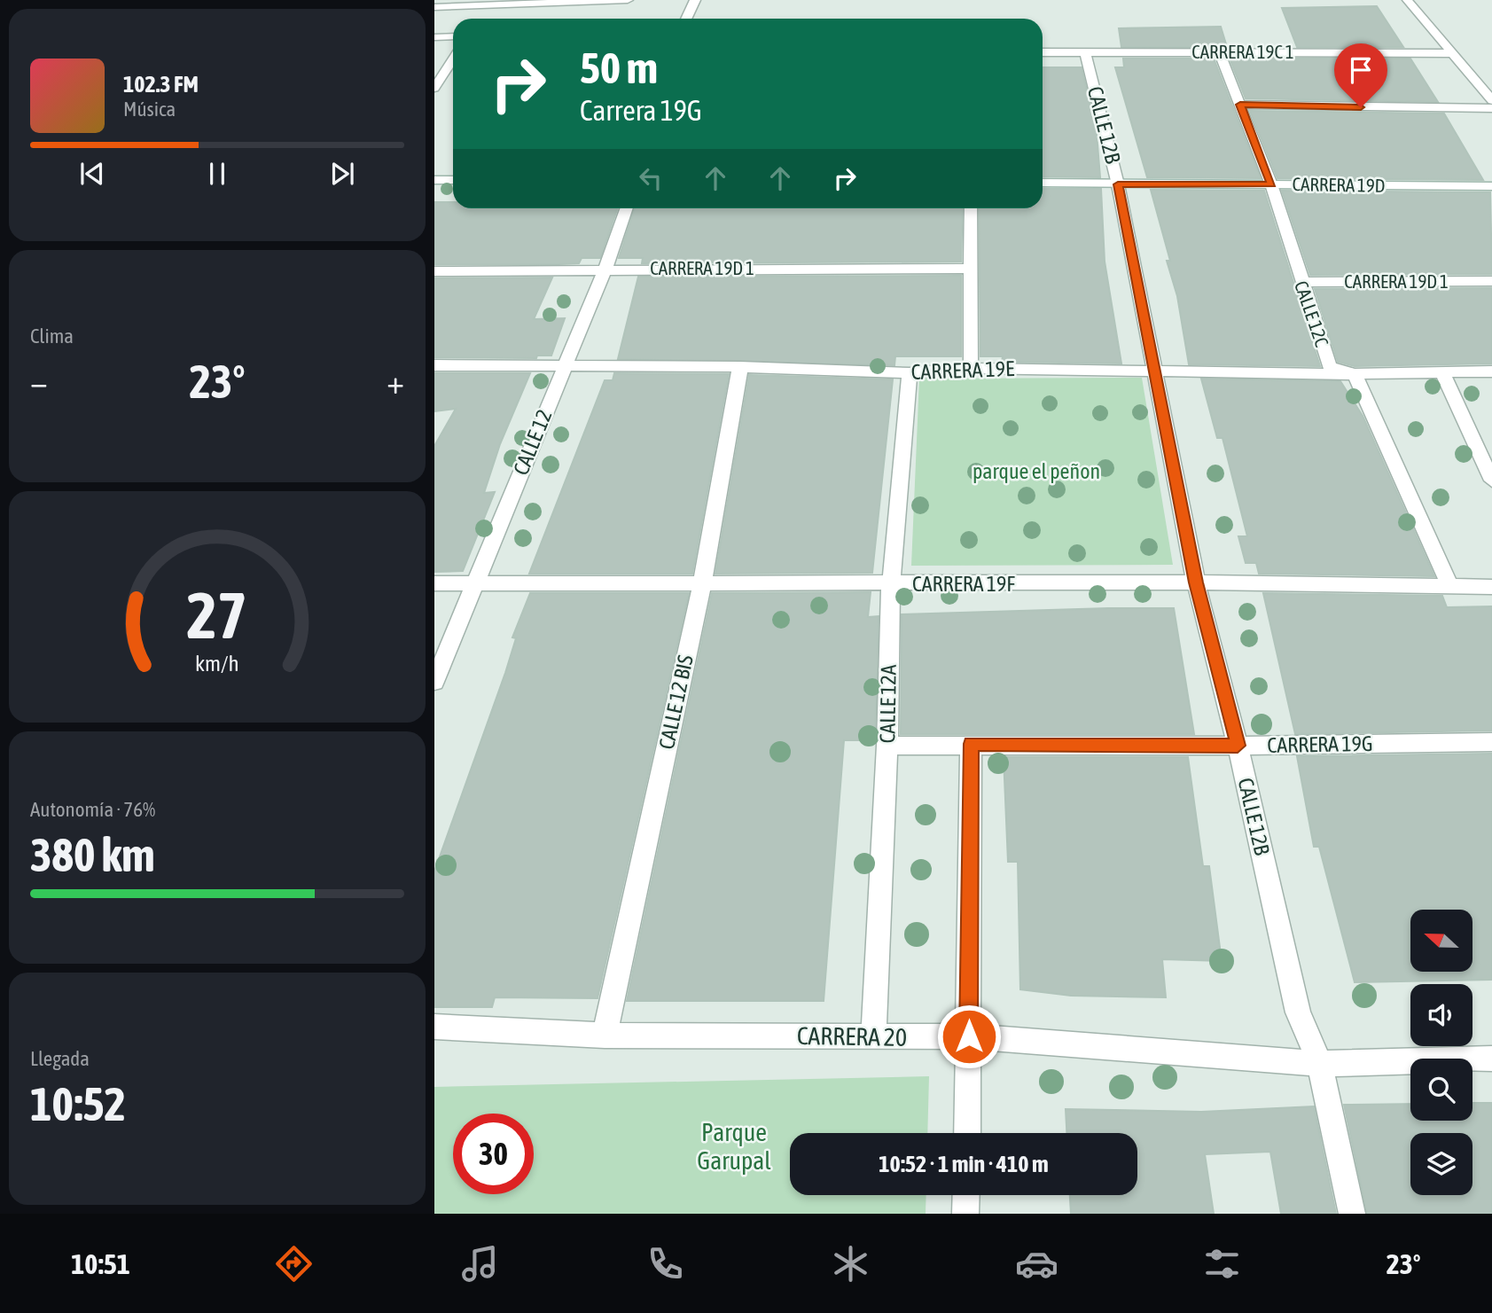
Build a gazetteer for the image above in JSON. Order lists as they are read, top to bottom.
{
  "streets": {
    "street": [
      "CARRERA 19C 1",
      "CALLE 12B",
      "CARRERA 19D",
      "CARRERA 19D 1",
      "CALLE 12C",
      "CARRERA 19E",
      "CALLE 12",
      "CARRERA 19F",
      "CALLE 12 BIS",
      "CALLE 12A",
      "CARRERA 19G",
      "CARRERA 20"
    ]
  },
  "crossings": [
    ["CARRERA 19C 1", "CALLE 12B"],
    ["CARRERA 19C 1", "CALLE 12C"],
    ["CALLE 12B", "CARRERA 19D"],
    ["CALLE 12B", "CARRERA 19E"],
    ["CALLE 12B", "CARRERA 19F"],
    ["CALLE 12B", "CARRERA 19G"],
    ["CALLE 12B", "CARRERA 20"],
    ["CARRERA 19D", "CALLE 12C"],
    ["CARRERA 19D 1", "CALLE 12C"],
    ["CARRERA 19D 1", "CALLE 12"],
    ["CALLE 12C", "CARRERA 19E"],
    ["CARRERA 19E", "CALLE 12"],
    ["CARRERA 19E", "CALLE 12 BIS"],
    ["CARRERA 19E", "CALLE 12A"],
    ["CALLE 12", "CARRERA 19F"],
    ["CARRERA 19F", "CALLE 12 BIS"],
    ["CARRERA 19F", "CALLE 12A"],
    ["CALLE 12 BIS", "CARRERA 20"],
    ["CALLE 12A", "CARRERA 19G"],
    ["CALLE 12A", "CARRERA 20"]
  ],
  "parks": ["parque el peñon", "Parque Garupal"],
  "north": "left",
  "page": {
    "turn": ["50 m", "Carrera 19G"],
    "song": ["102.3 FM", "Música"],
    "tile": [
      "Clima",
      ["Autonomía · 76%", "380 km"],
      ["Llegada", "10:52"]
    ],
    "heat": ["−", "23°", "+"],
    "limit": "30",
    "trip": "10:52 · 1 min · 410 m",
    "tabs": ["10:51", "23°"],
    "gauge": ["27", "km/h"]
  }
}
